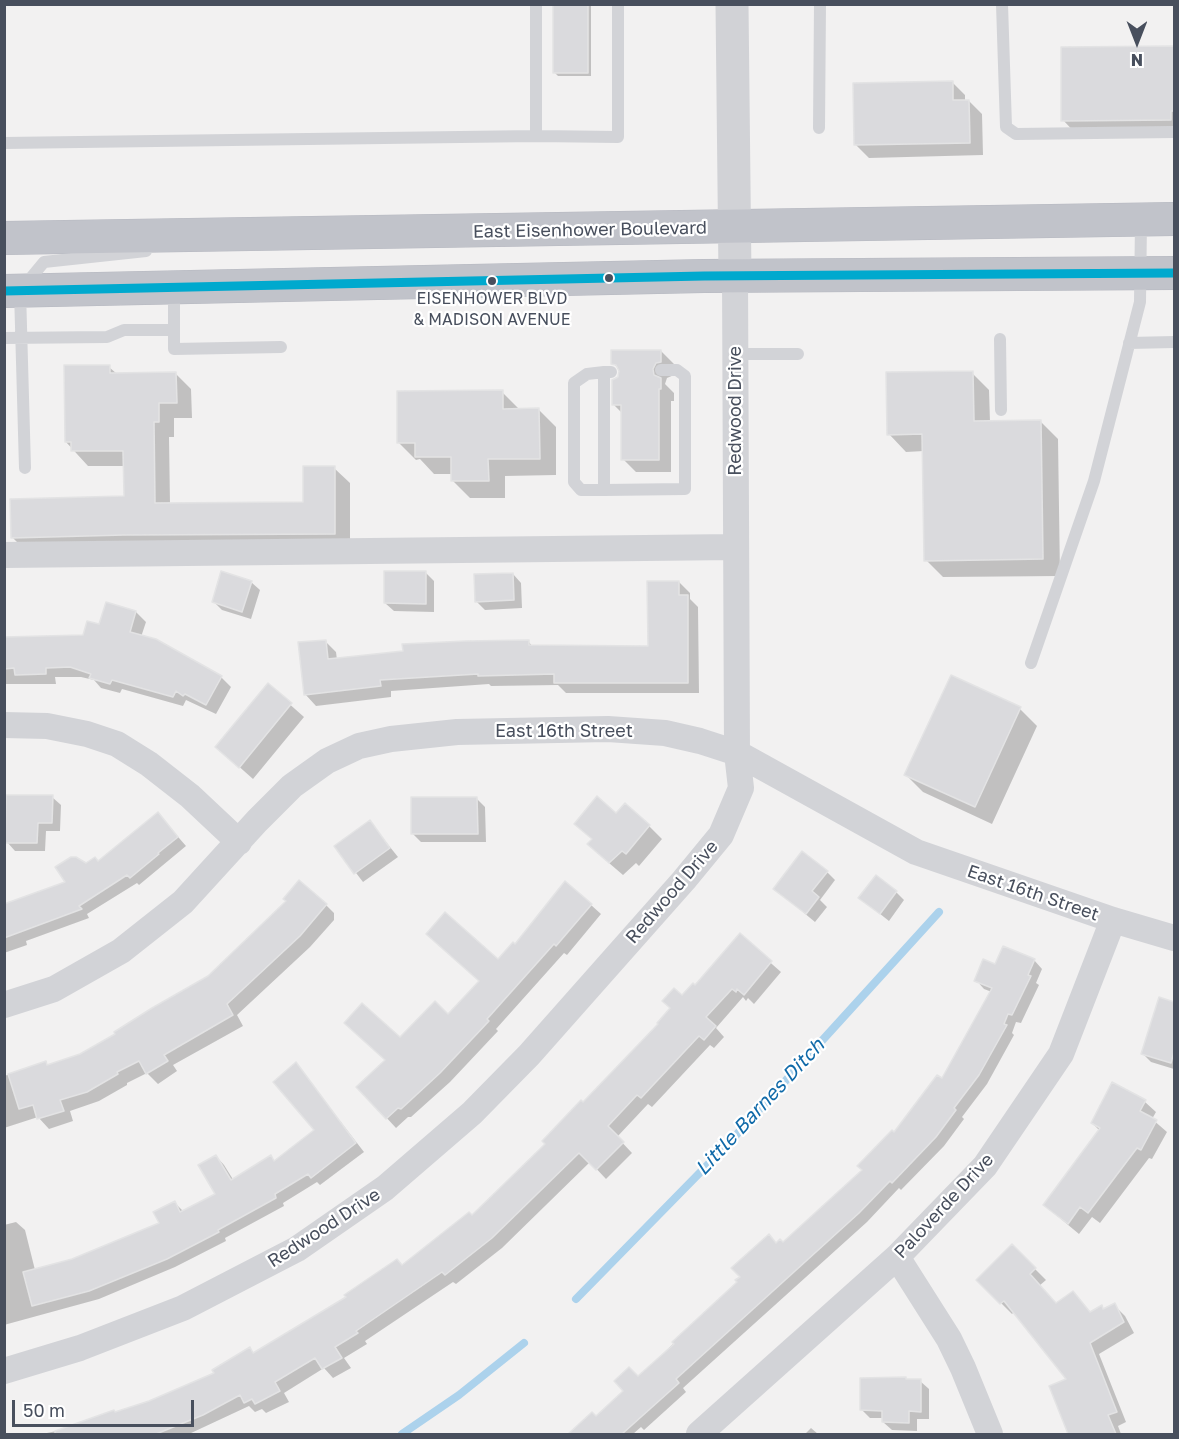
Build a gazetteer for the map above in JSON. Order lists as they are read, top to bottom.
{
  "streets": {
    "highway": ["East Eisenhower Boulevard"],
    "street": ["Redwood Drive", "East 16th Street", "Paloverde Drive"]
  },
  "crossings": [
    ["East Eisenhower Boulevard", "Redwood Drive"],
    ["Redwood Drive", "East 16th Street"],
    ["East 16th Street", "Paloverde Drive"]
  ],
  "water": ["Little Barnes Ditch"],
  "places": ["EISENHOWER BLVD & MADISON AVENUE"],
  "scale_bar": "50 m",
  "north": "bottom"
}
